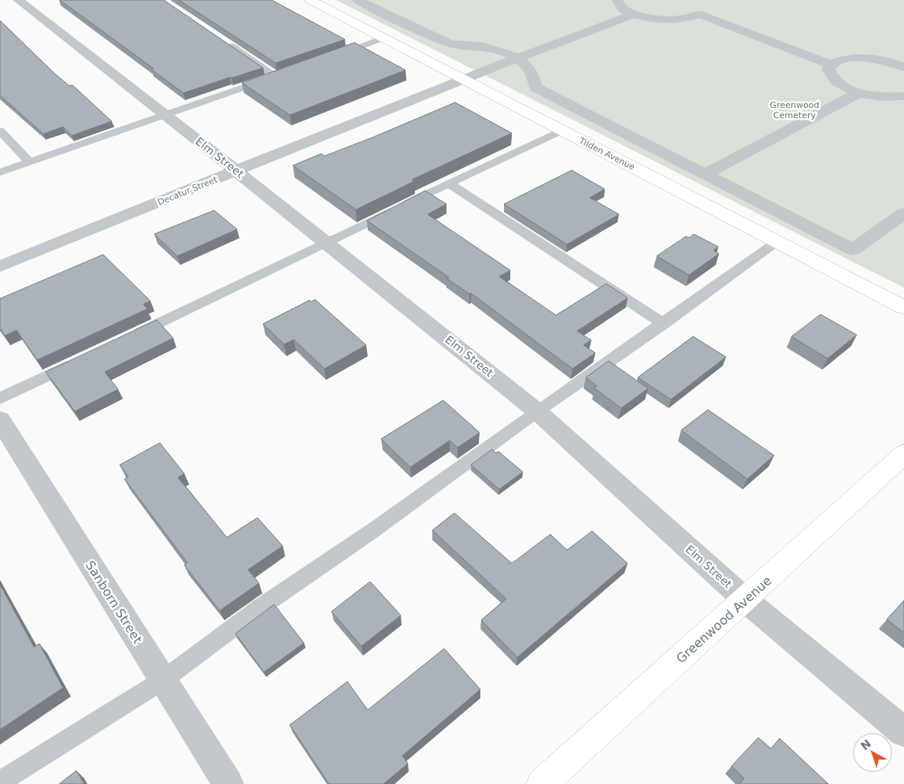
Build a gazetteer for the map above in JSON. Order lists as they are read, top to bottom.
{
  "streets": {
    "street": [
      "Tilden Avenue",
      "Elm Street",
      "Decatur Street",
      "Sanborn Street",
      "Greenwood Avenue"
    ]
  },
  "crossings": [
    ["Tilden Avenue", "Decatur Street"],
    ["Elm Street", "Decatur Street"],
    ["Elm Street", "Greenwood Avenue"]
  ],
  "parks": ["Greenwood Cemetery"],
  "north": "top left"
}
